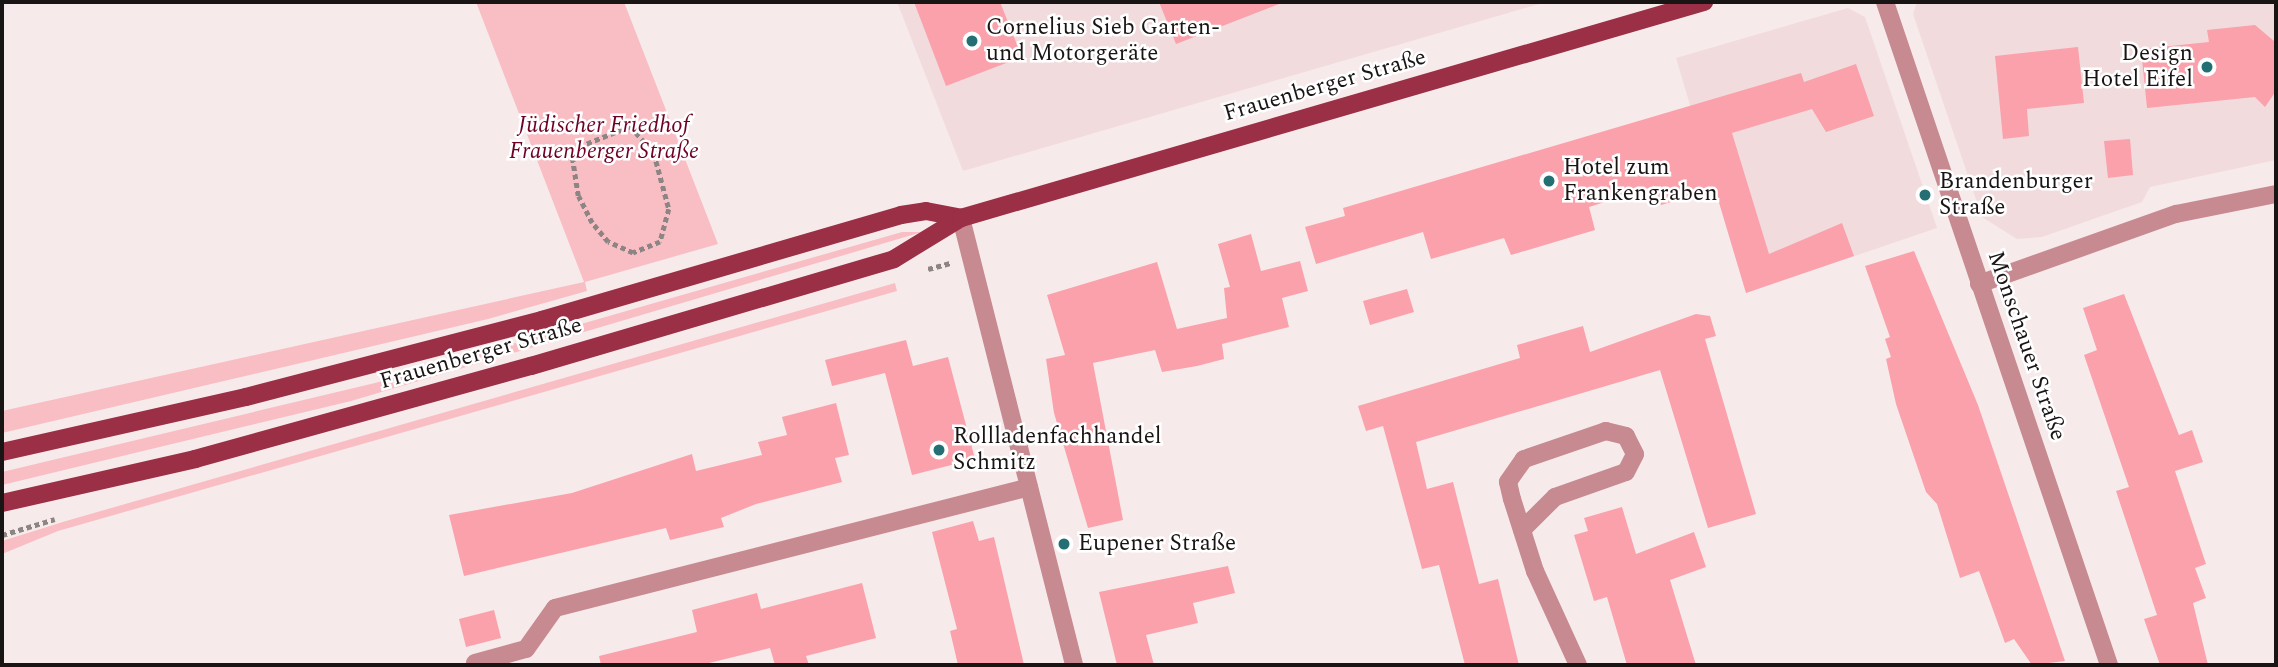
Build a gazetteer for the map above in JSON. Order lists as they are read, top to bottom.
{
  "streets": {
    "main road": ["Frauenberger Straße"],
    "street": ["Monschauer Straße"]
  },
  "parks": ["Jüdischer Friedhof Frauenberger Straße"],
  "places": [
    "Cornelius Sieb Garten- und Motorgeräte",
    "Design Hotel Eifel",
    "Hotel zum Frankengraben",
    "Brandenburger Straße",
    "Rollladenfachhandel Schmitz",
    "Eupener Straße"
  ]
}
